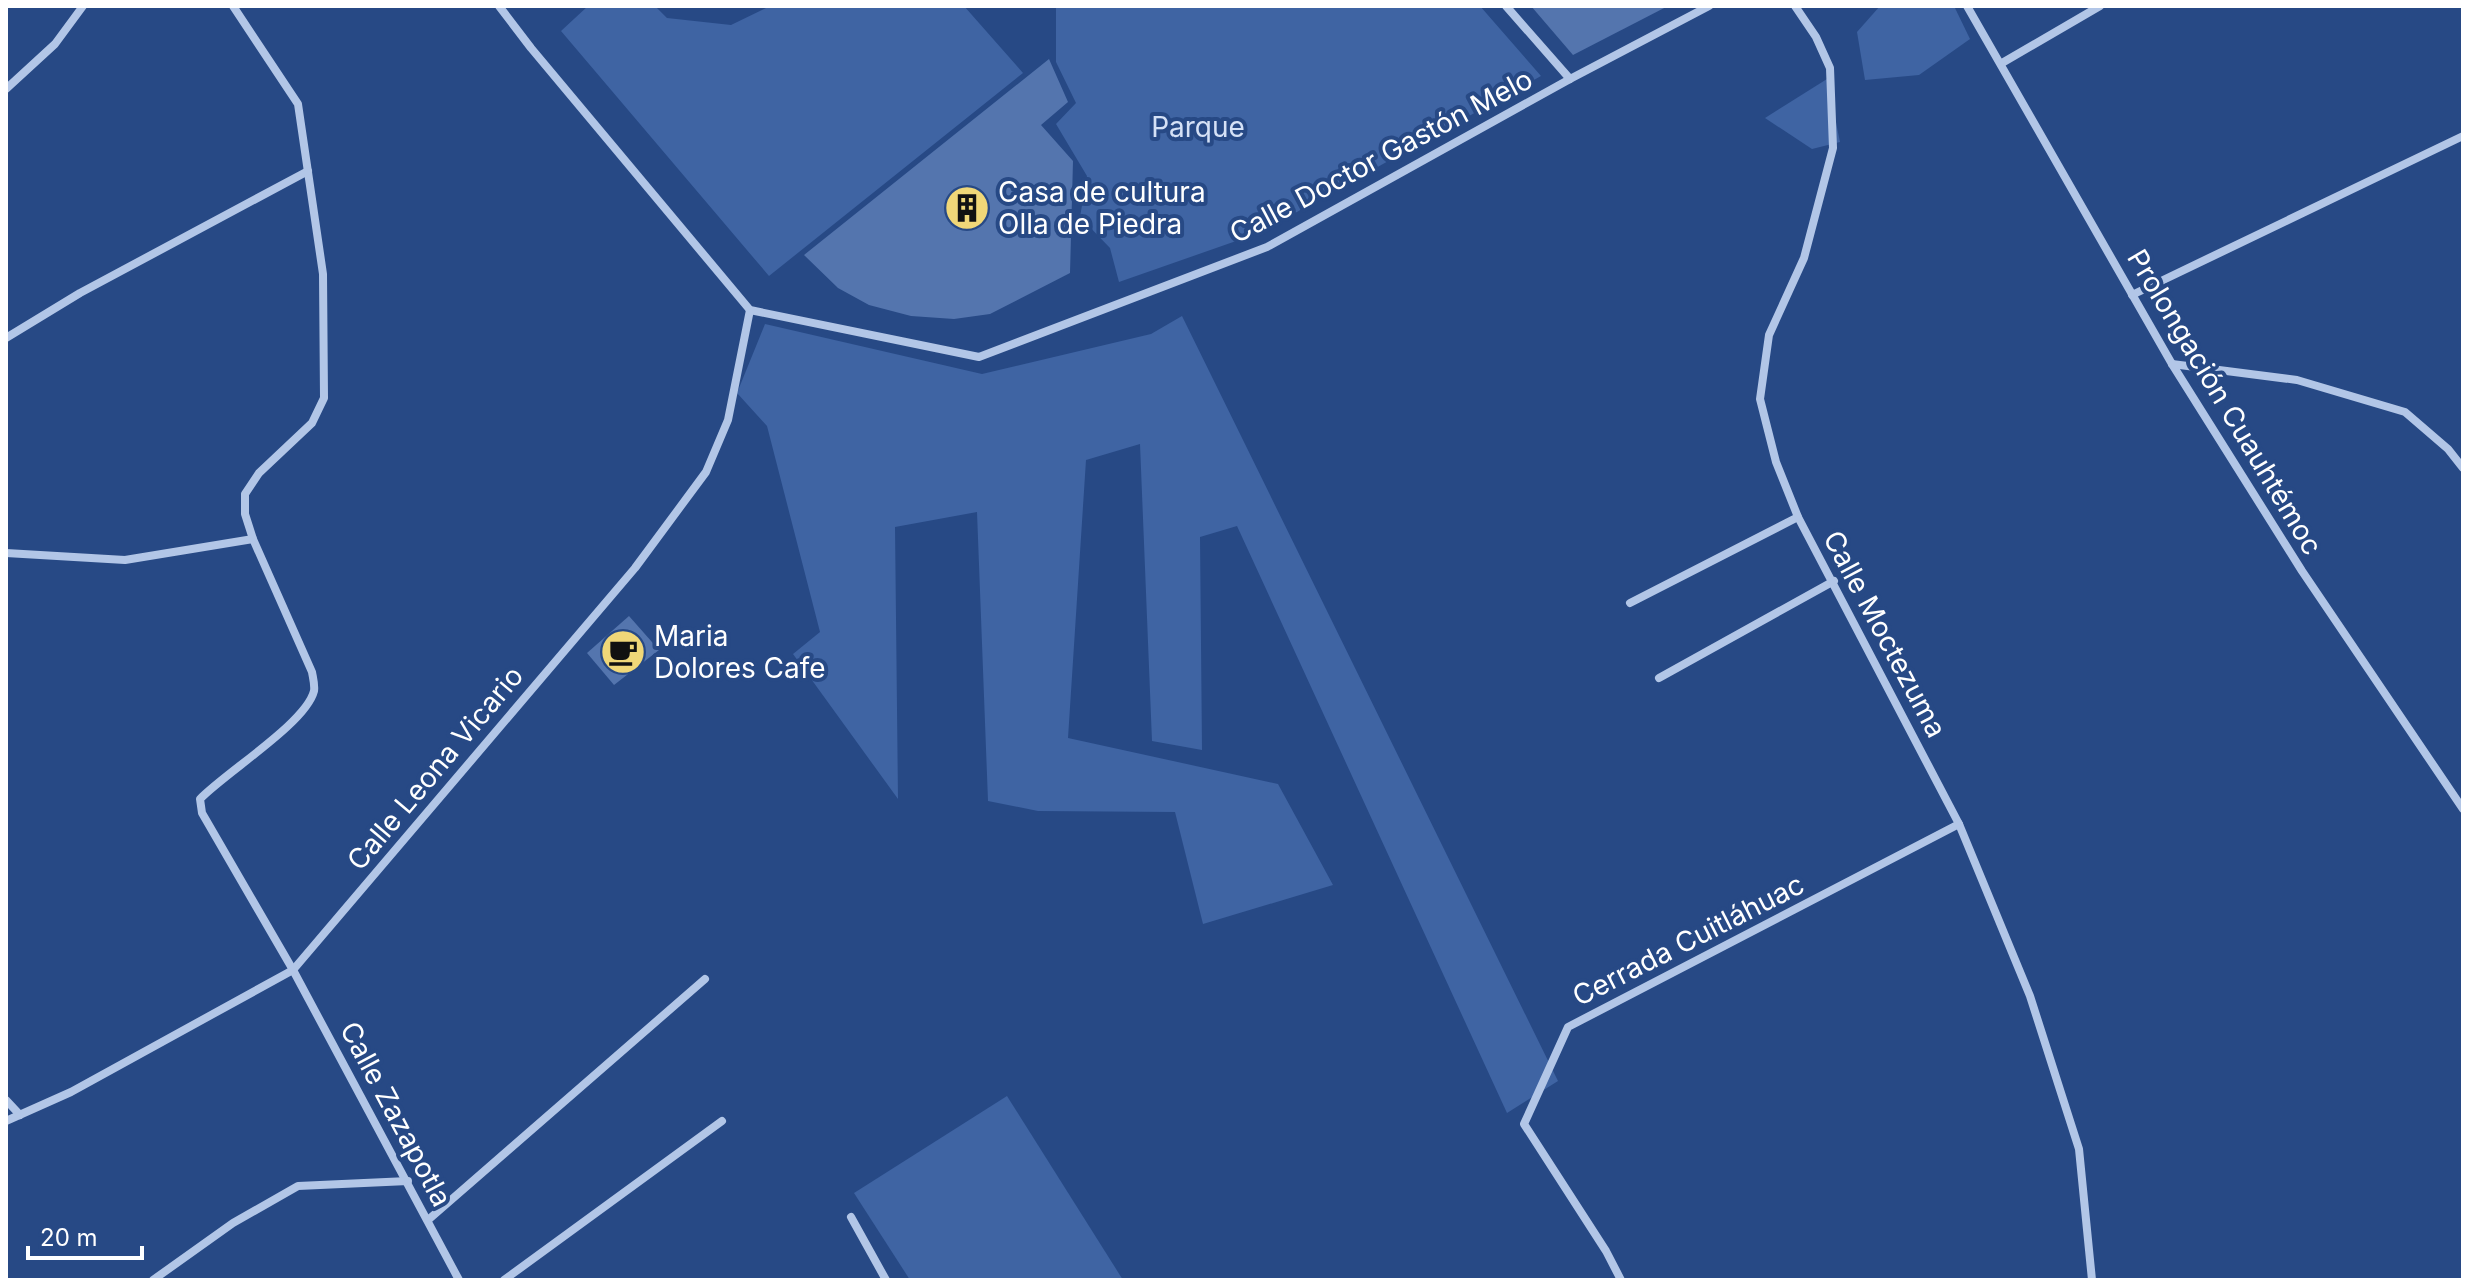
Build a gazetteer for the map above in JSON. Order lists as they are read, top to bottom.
{
  "streets": {
    "street": [
      "Calle Doctor Gastón Melo",
      "Prolongación Cuauhtémoc",
      "Calle Moctezuma",
      "Calle Leona Vicario",
      "Cerrada Cuitláhuac",
      "Calle Zazapotla"
    ]
  },
  "crossings": [
    ["Calle Doctor Gastón Melo", "Calle Leona Vicario"],
    ["Calle Moctezuma", "Cerrada Cuitláhuac"],
    ["Calle Leona Vicario", "Calle Zazapotla"]
  ],
  "parks": ["Parque"],
  "places": {
    "building": ["Casa de cultura Olla de Piedra"],
    "cafe": ["Maria Dolores Cafe"]
  },
  "scale_bar": "20 m"
}
